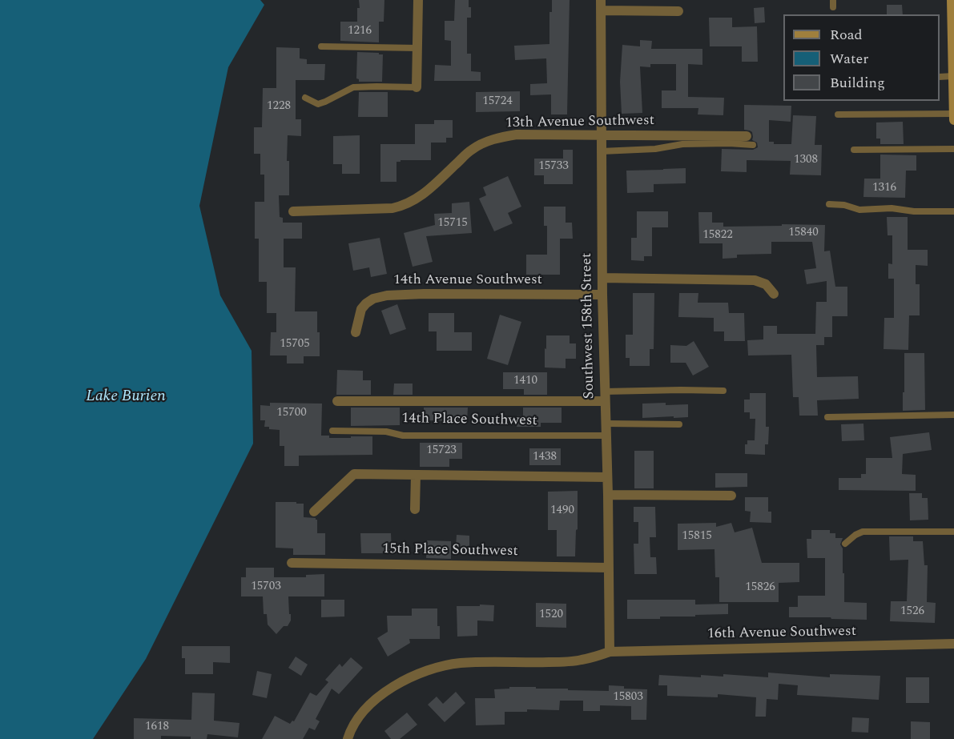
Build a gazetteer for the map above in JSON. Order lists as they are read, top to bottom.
{
  "streets": {
    "street": [
      "13th Avenue Southwest",
      "14th Avenue Southwest",
      "Southwest 158th Street",
      "14th Place Southwest",
      "15th Place Southwest",
      "16th Avenue Southwest"
    ]
  },
  "crossings": [
    ["13th Avenue Southwest", "Southwest 158th Street"],
    ["14th Avenue Southwest", "Southwest 158th Street"],
    ["Southwest 158th Street", "14th Place Southwest"],
    ["Southwest 158th Street", "15th Place Southwest"],
    ["Southwest 158th Street", "16th Avenue Southwest"]
  ],
  "water": ["Lake Burien"],
  "house_numbers": [
    "1216",
    "15724",
    "1228",
    "1308",
    "15733",
    "1316",
    "15715",
    "15840",
    "15822",
    "15705",
    "1410",
    "15700",
    "15723",
    "1438",
    "1490",
    "15815",
    "15703",
    "15826",
    "1526",
    "1520",
    "15803",
    "1618"
  ],
  "legend": ["Road", "Water", "Building"]
}
